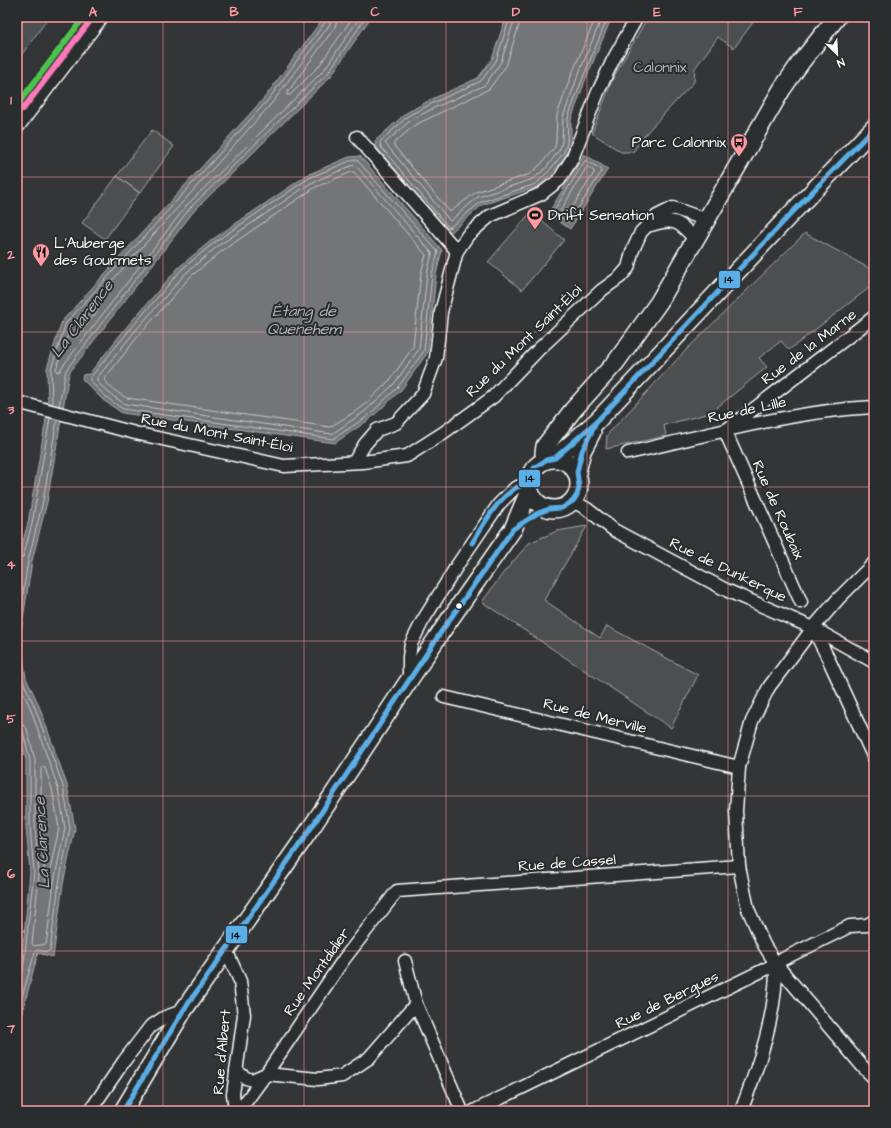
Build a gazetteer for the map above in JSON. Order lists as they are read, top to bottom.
{
  "streets": {
    "street": [
      "Rue du Mont Saint-Éloi",
      "Rue de la Marne",
      "Rue de Lille",
      "Rue de Roubaix",
      "Rue de Dunkerque",
      "Rue de Merville",
      "Rue de Cassel",
      "Rue Montdidier",
      "Rue de Bergues",
      "Rue d'Albert"
    ]
  },
  "crossings": [
    ["Rue de la Marne", "Rue de Lille"],
    ["Rue de la Marne", "Rue de Roubaix"],
    ["Rue de Lille", "Rue de Roubaix"],
    ["Rue de Cassel", "Rue Montdidier"]
  ],
  "water": ["Étang de Quenehem", "La Clarence"],
  "parks": ["Calonnix"],
  "places": {
    "bus stop": ["Parc Calonnix"],
    "sports": ["Drift Sensation"],
    "restaurant": ["L'Auberge des Gourmets"]
  },
  "lines": ["transit line 14"],
  "north": "bottom right",
  "grid": {
    "columns": [
      "A",
      "B",
      "C",
      "D",
      "E",
      "F"
    ],
    "rows": [
      "1",
      "2",
      "3",
      "4",
      "5",
      "6",
      "7"
    ]
  }
}
